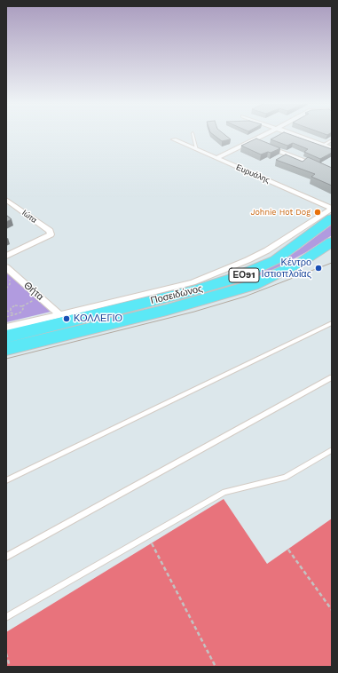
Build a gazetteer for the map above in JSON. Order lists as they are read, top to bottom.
{
  "streets": {
    "highway": ["ΕΟ91", "Ποσειδώνος"],
    "street": ["Ευρυάλης", "Ιώτα", "Θήτα"]
  },
  "places": ["Johnie Hot Dog", "Κέντρο Ιστιοπλοΐας", "ΚΟΛΛΕΓΙΟ"]
}
